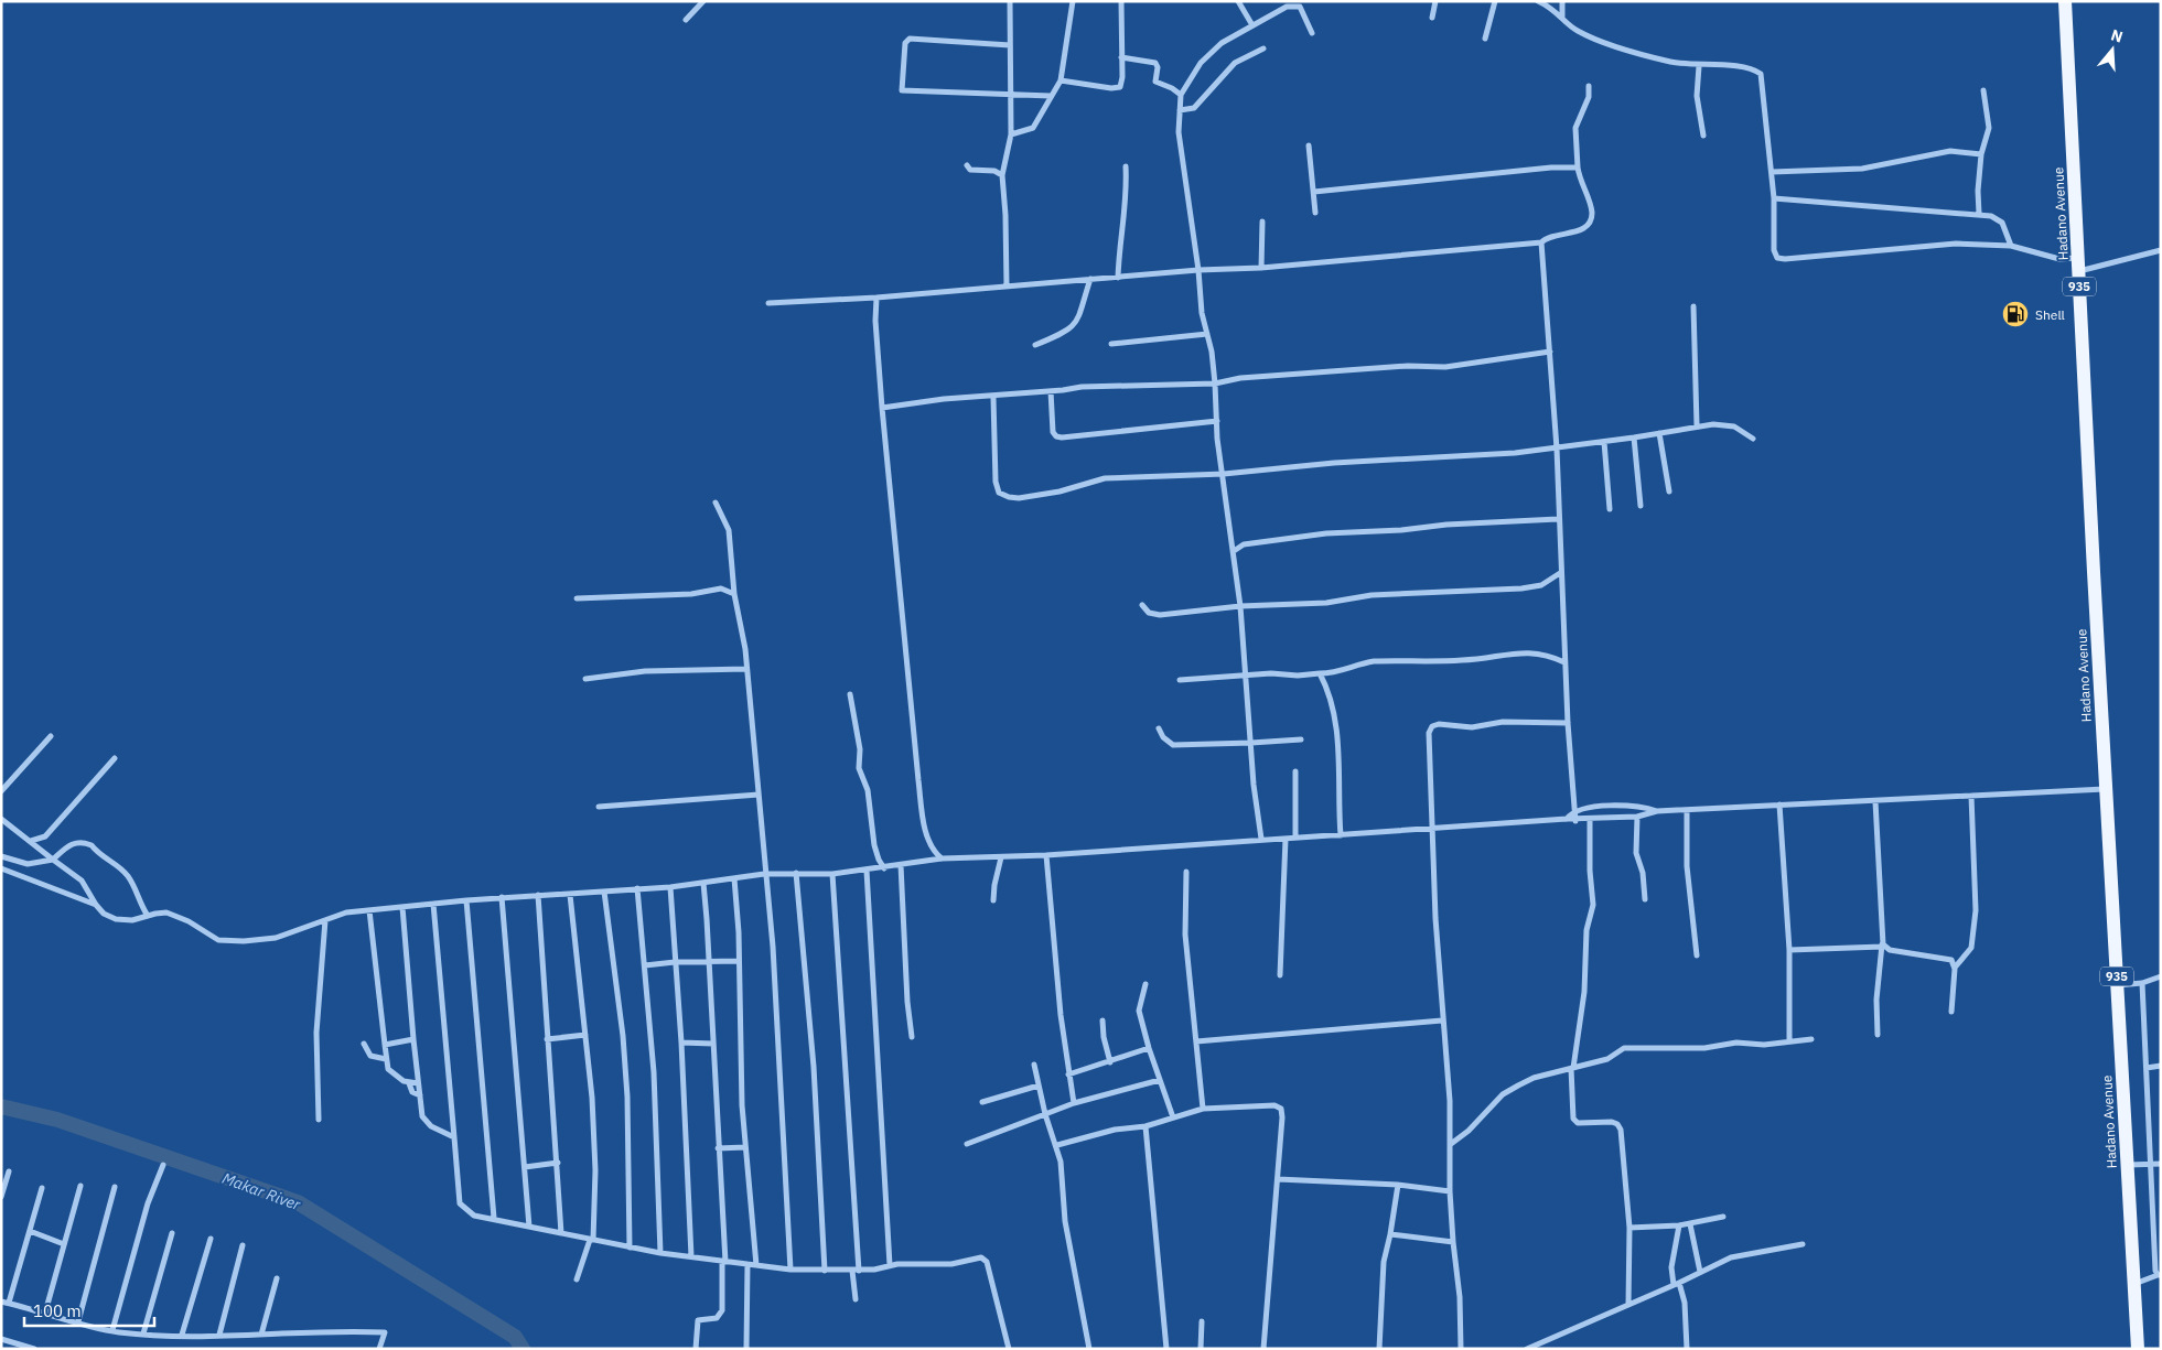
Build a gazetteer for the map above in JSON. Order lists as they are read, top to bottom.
{
  "streets": {
    "main road": ["Hadano Avenue", "935"]
  },
  "water": ["Makar River"],
  "places": {
    "fuel station": ["Shell"]
  },
  "scale_bar": "100 m",
  "north": "top"
}
